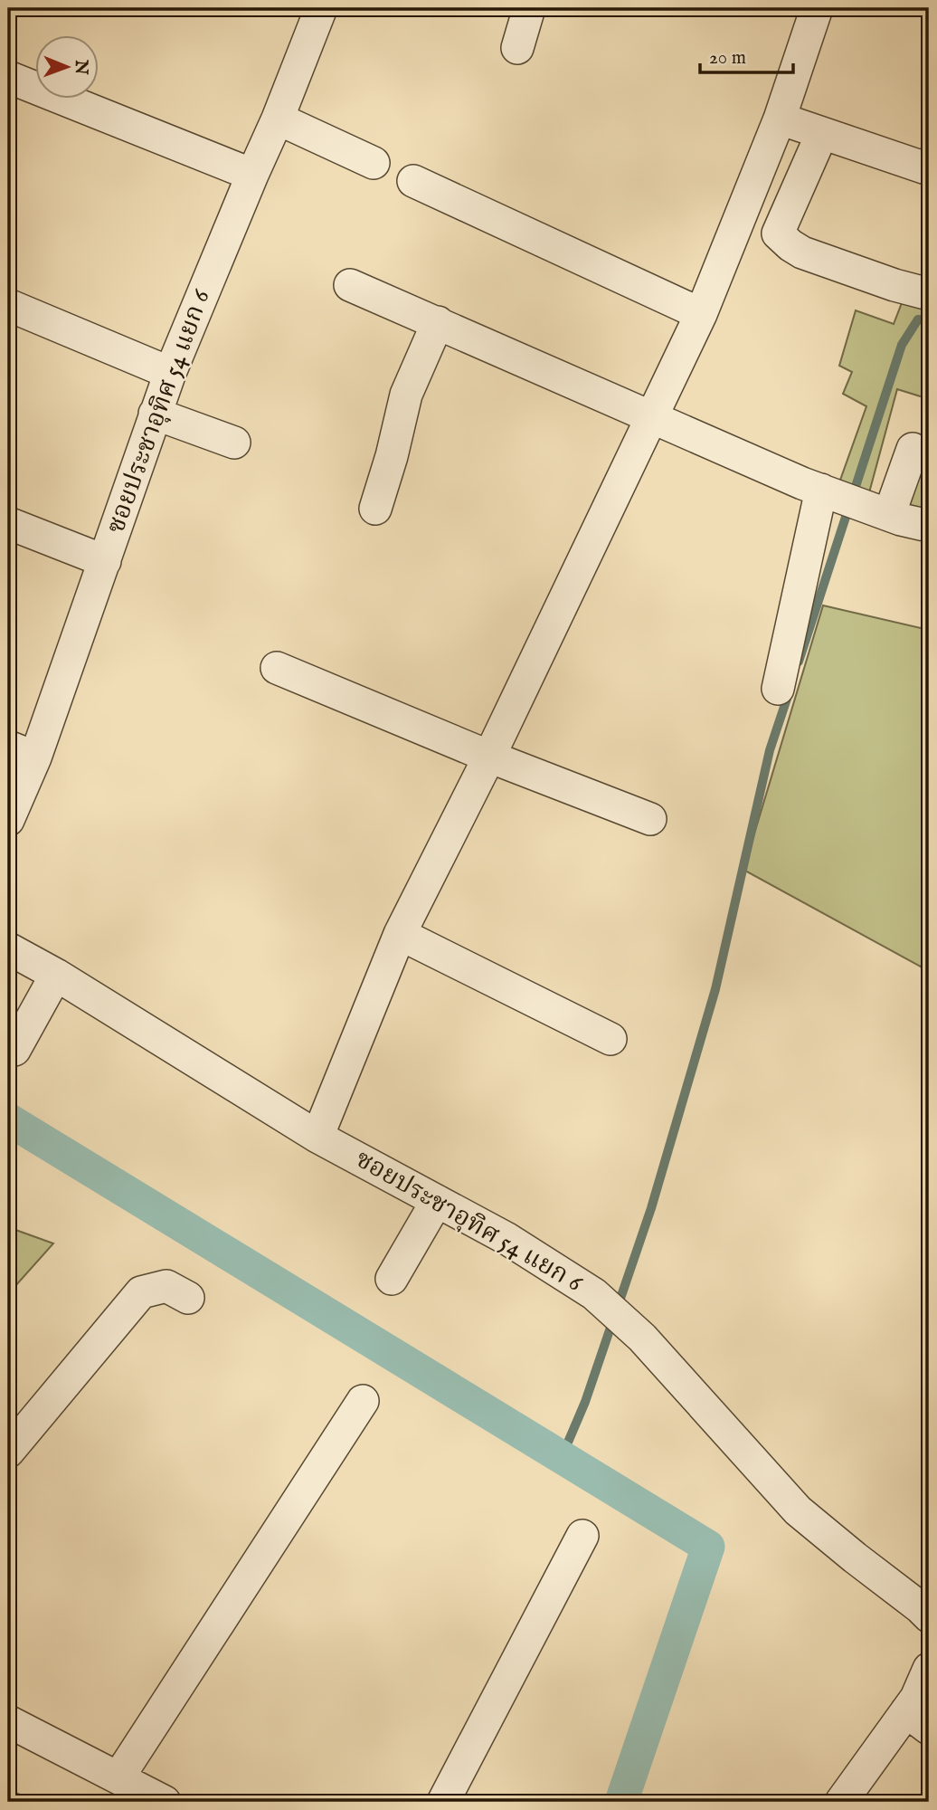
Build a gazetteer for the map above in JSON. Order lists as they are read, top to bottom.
{
  "streets": {
    "street": ["ซอยประชาอุทิศ 54 แยก 6"]
  },
  "scale_bar": "20 m",
  "north": "right"
}
